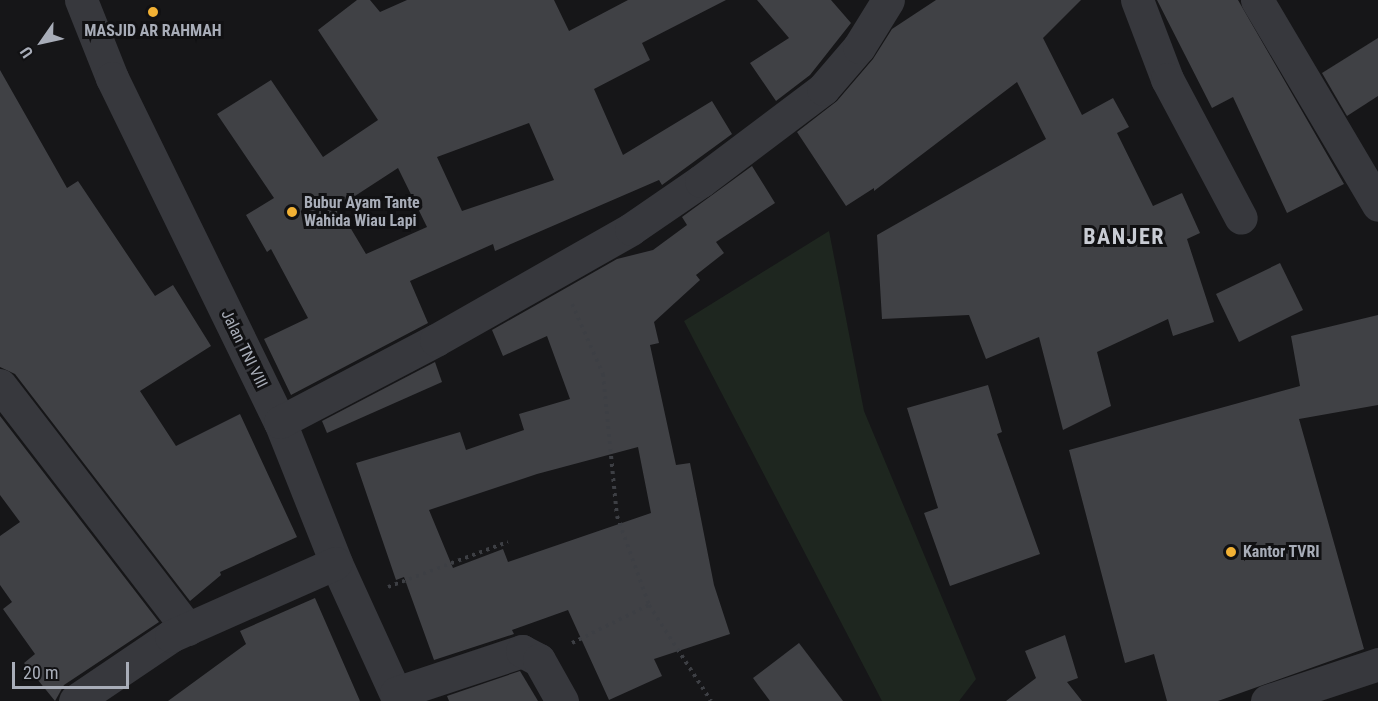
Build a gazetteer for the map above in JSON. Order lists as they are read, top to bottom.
{
  "streets": {
    "street": ["Jalan TNI VIII"]
  },
  "districts": ["BANJER"],
  "places": ["MASJID AR RAHMAH", "Bubur Ayam Tante Wahida Wiau Lapi", "Kantor TVRI"],
  "scale_bar": "20 m",
  "north": "bottom left"
}
